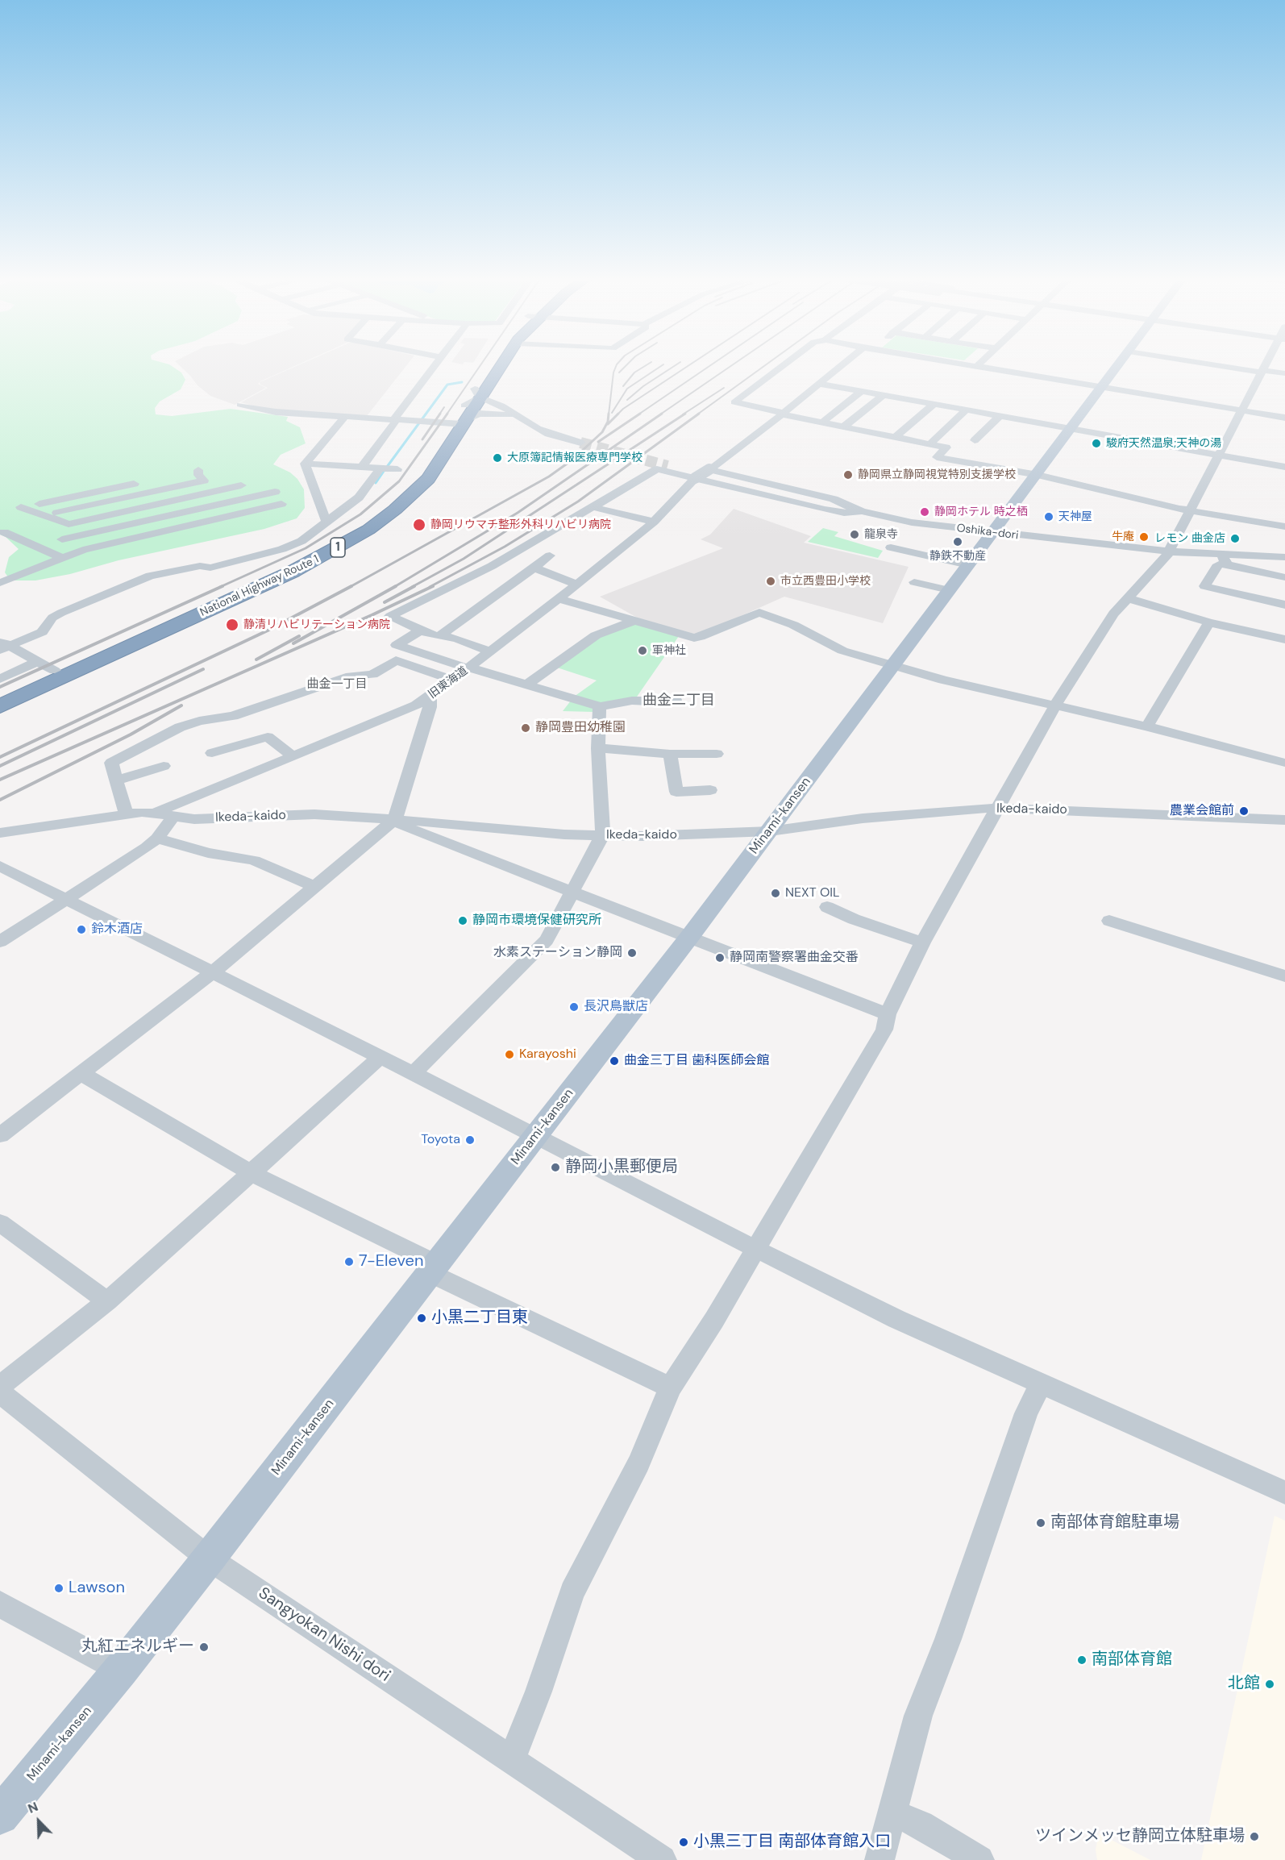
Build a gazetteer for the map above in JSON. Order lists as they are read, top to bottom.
{
  "streets": {
    "highway": ["1", "National Highway Route 1"],
    "main road": ["Minami-kansen"],
    "street": [
      "Oshika-dori",
      "旧東海道",
      "Ikeda-kaido",
      "Sangyokan Nishi dori"
    ]
  },
  "crossings": [
    ["Oshika-dori", "Minami-kansen"],
    ["旧東海道", "Ikeda-kaido"],
    ["Ikeda-kaido", "Minami-kansen"],
    ["Minami-kansen", "Sangyokan Nishi dori"]
  ],
  "districts": ["曲金一丁目", "曲金二丁目"],
  "places": [
    "駿府天然温泉;天神の湯",
    "大原簿記情報医療専門学校",
    "静岡県立静岡視覚特別支援学校",
    "静岡ホテル 時之栖",
    "天神屋",
    "静岡リウマチ整形外科リハビリ病院",
    "龍泉寺",
    "牛庵",
    "レモン 曲金店",
    "静鉄不動産",
    "市立西豊田小学校",
    "静清リハビリテーション病院",
    "軍神社",
    "静岡豊田幼稚園",
    "農業会館前",
    "NEXT OIL",
    "静岡市環境保健研究所",
    "鈴木酒店",
    "水素ステーション静岡",
    "静岡南警察署曲金交番",
    "長沢鳥獣店",
    "Karayoshi",
    "曲金三丁目 歯科医師会館",
    "Toyota",
    "静岡小黒郵便局",
    "7-Eleven",
    "小黒二丁目東",
    "南部体育館駐車場",
    "Lawson",
    "丸紅エネルギー",
    "南部体育館",
    "北館",
    "ツインメッセ静岡立体駐車場",
    "小黒三丁目 南部体育館入口"
  ],
  "north": "top left"
}
